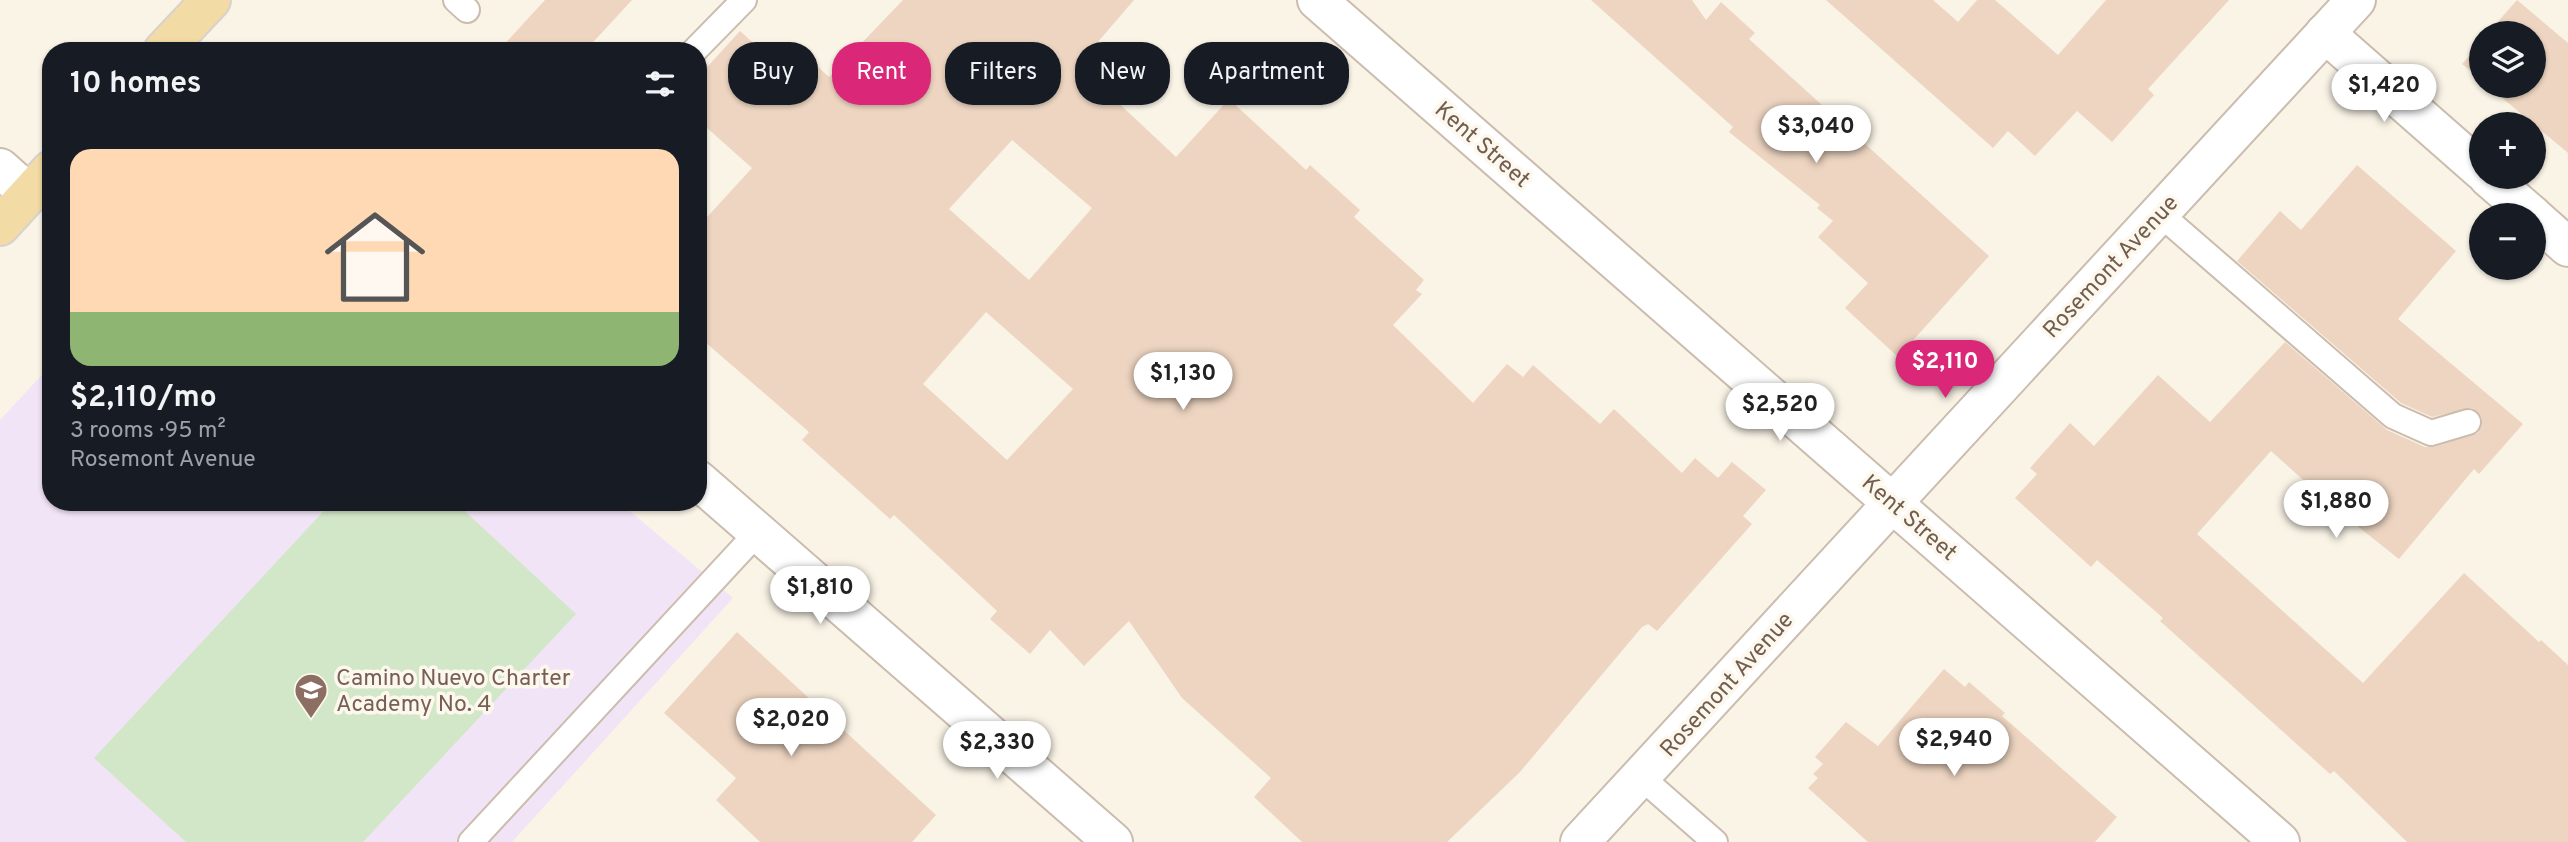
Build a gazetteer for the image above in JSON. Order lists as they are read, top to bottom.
{
  "streets": {
    "street": ["Kent Street", "Rosemont Avenue"]
  },
  "crossings": [
    ["Kent Street", "Rosemont Avenue"]
  ],
  "places": {
    "school or university": ["Camino Nuevo Charter Academy No. 4"]
  },
  "page": {
    "map_buttons": ["+", "−"],
    "chip": [
      "Buy",
      "Rent",
      "Filters",
      "New",
      "Apartment"
    ],
    "heading": "10 homes",
    "price": [
      "$1,420",
      "$3,040",
      "$2,110",
      "$1,130",
      "$2,520",
      "$1,880",
      "$1,810",
      "$2,020",
      "$2,940",
      "$2,330"
    ],
    "list": [
      {
        "name": "$2,110/mo",
        "note": "3 rooms · 95 m² · Rosemont Avenue"
      }
    ]
  }
}
